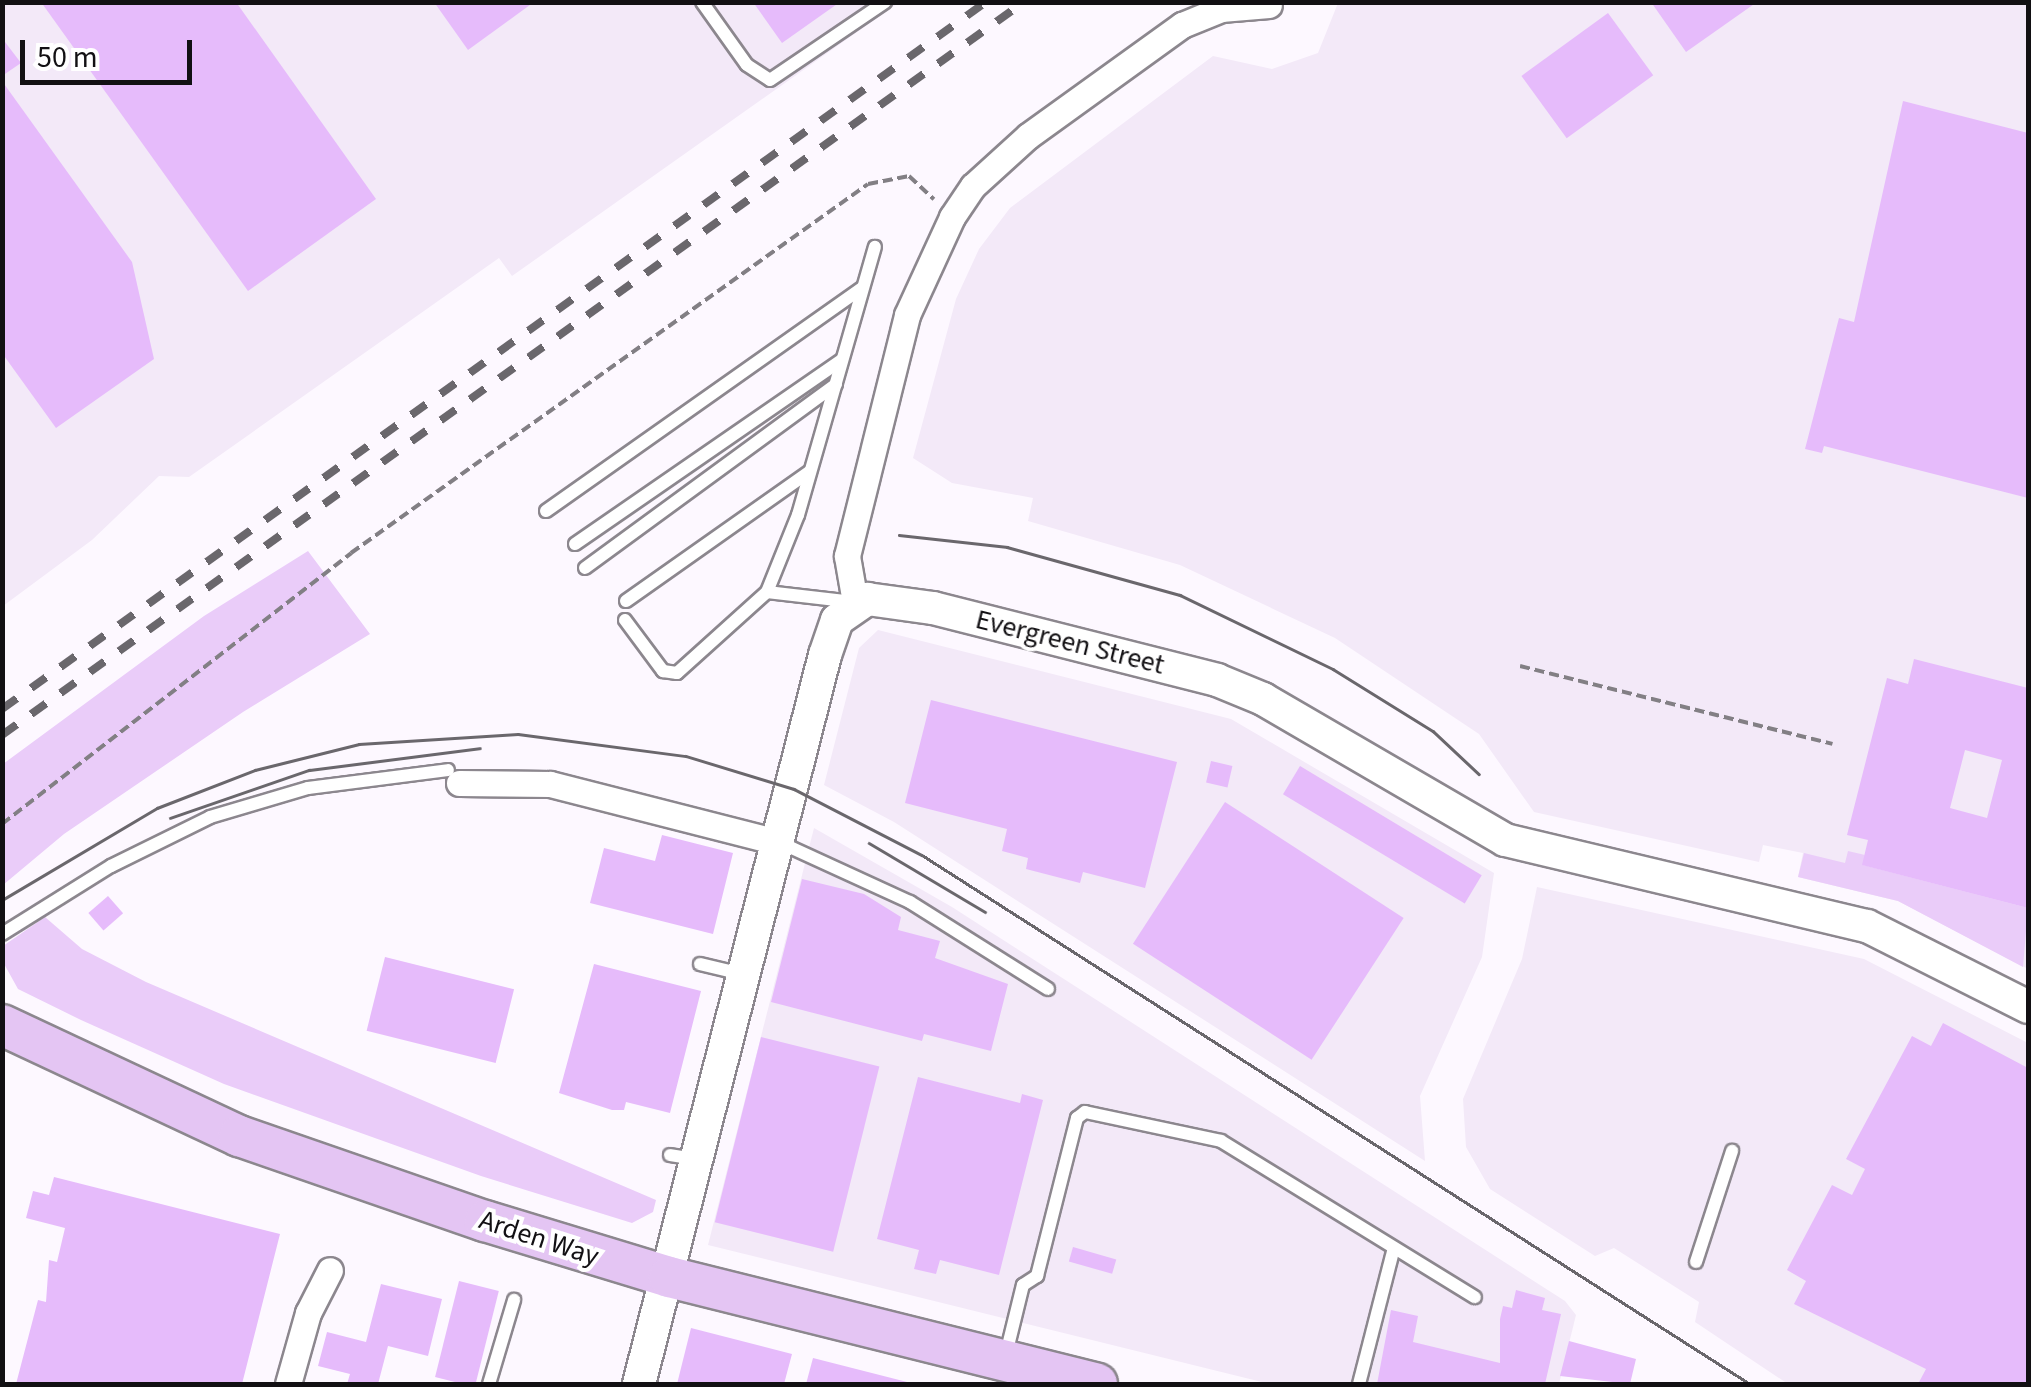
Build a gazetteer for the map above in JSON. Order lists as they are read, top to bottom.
{
  "streets": {
    "main road": ["Arden Way"],
    "street": ["Evergreen Street"]
  },
  "scale_bar": "50 m"
}
